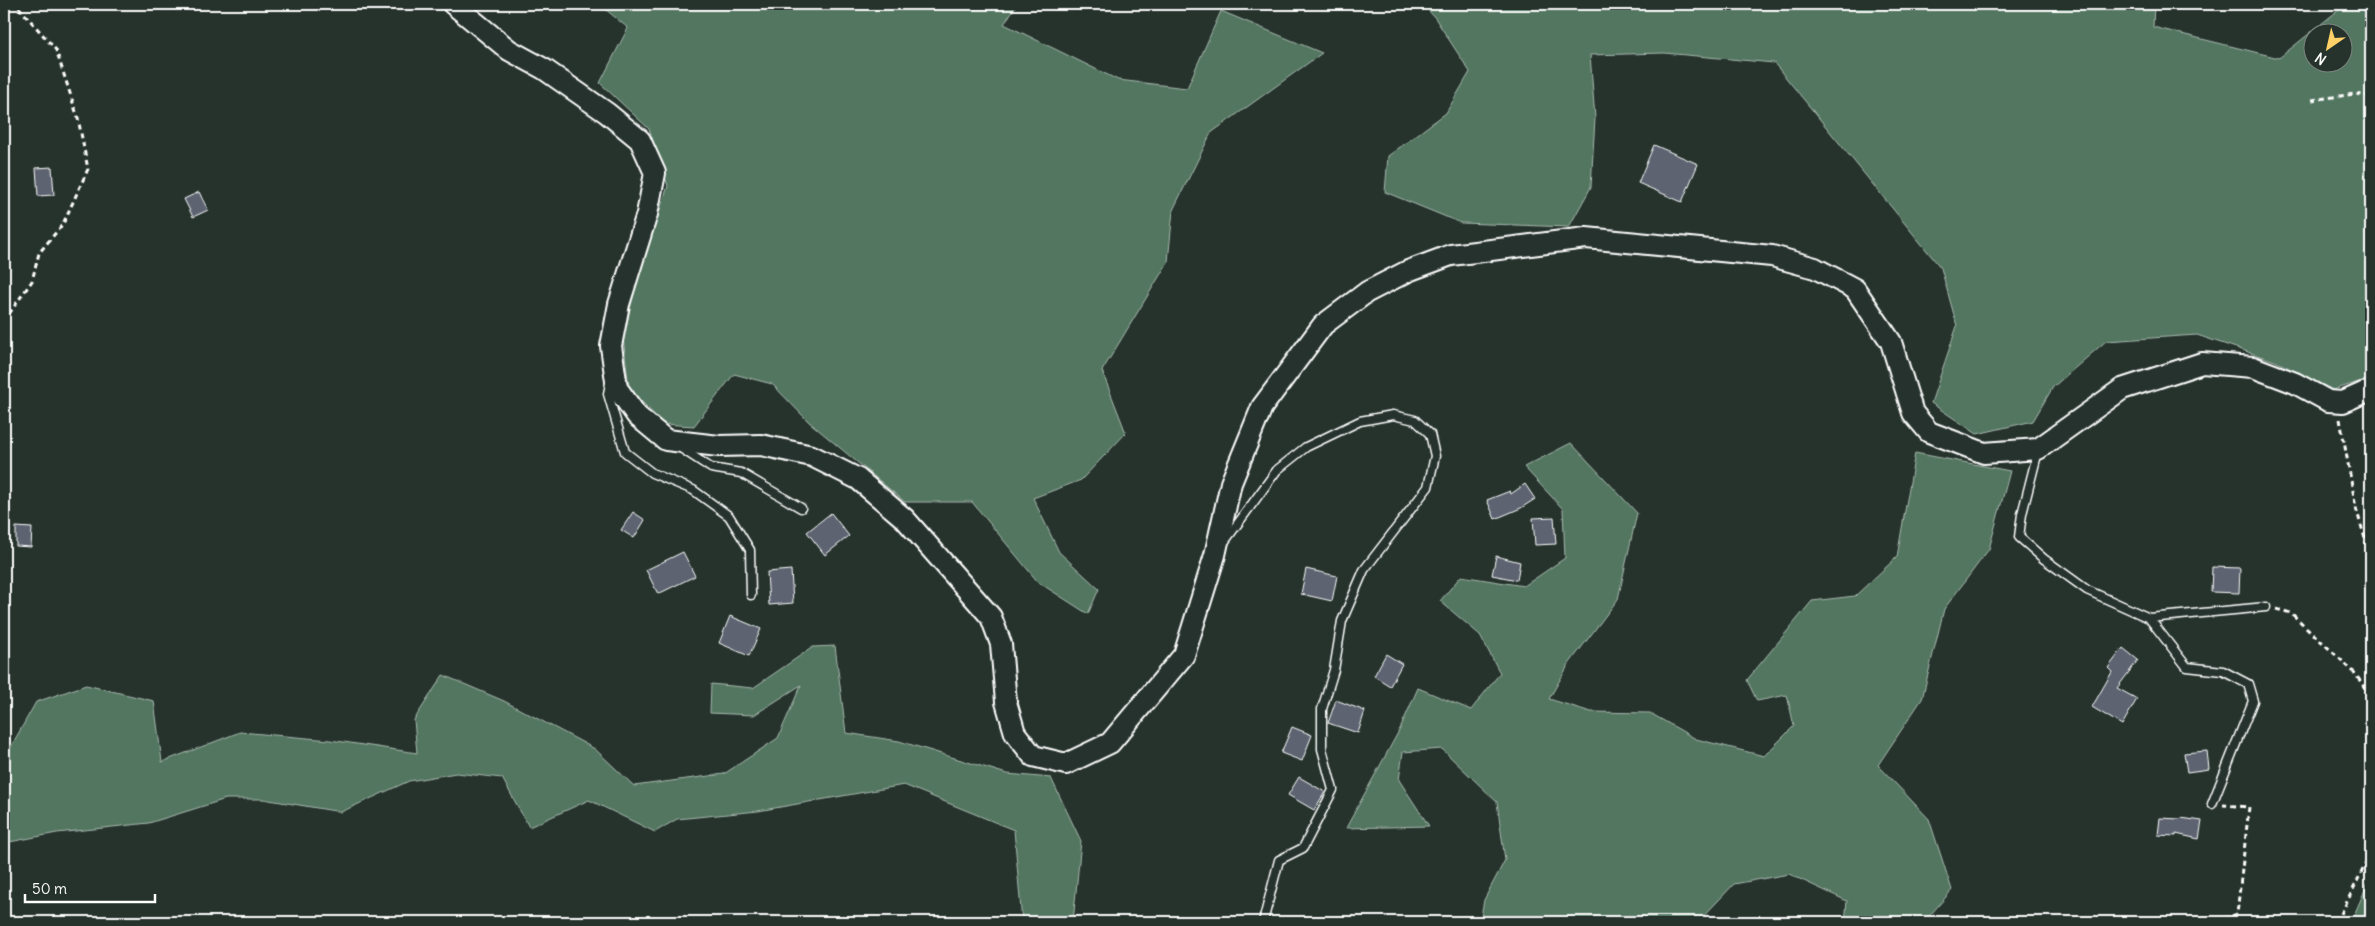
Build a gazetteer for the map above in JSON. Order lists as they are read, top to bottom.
{
  "scale_bar": "50 m",
  "north": "bottom left"
}
